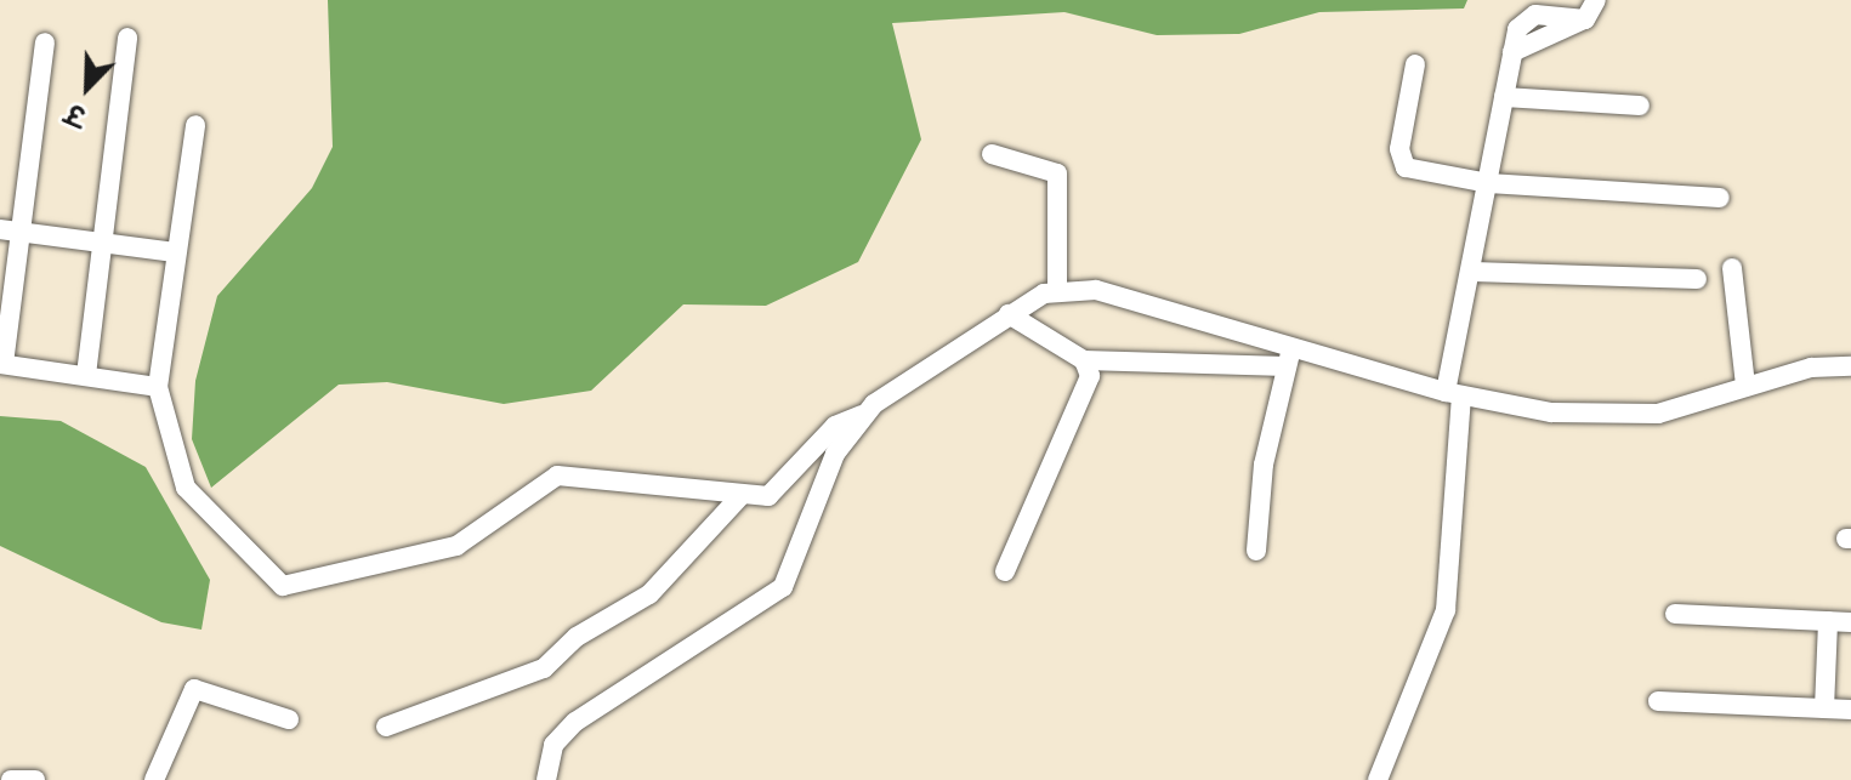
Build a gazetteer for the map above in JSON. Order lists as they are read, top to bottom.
{
  "north": "bottom left"
}
